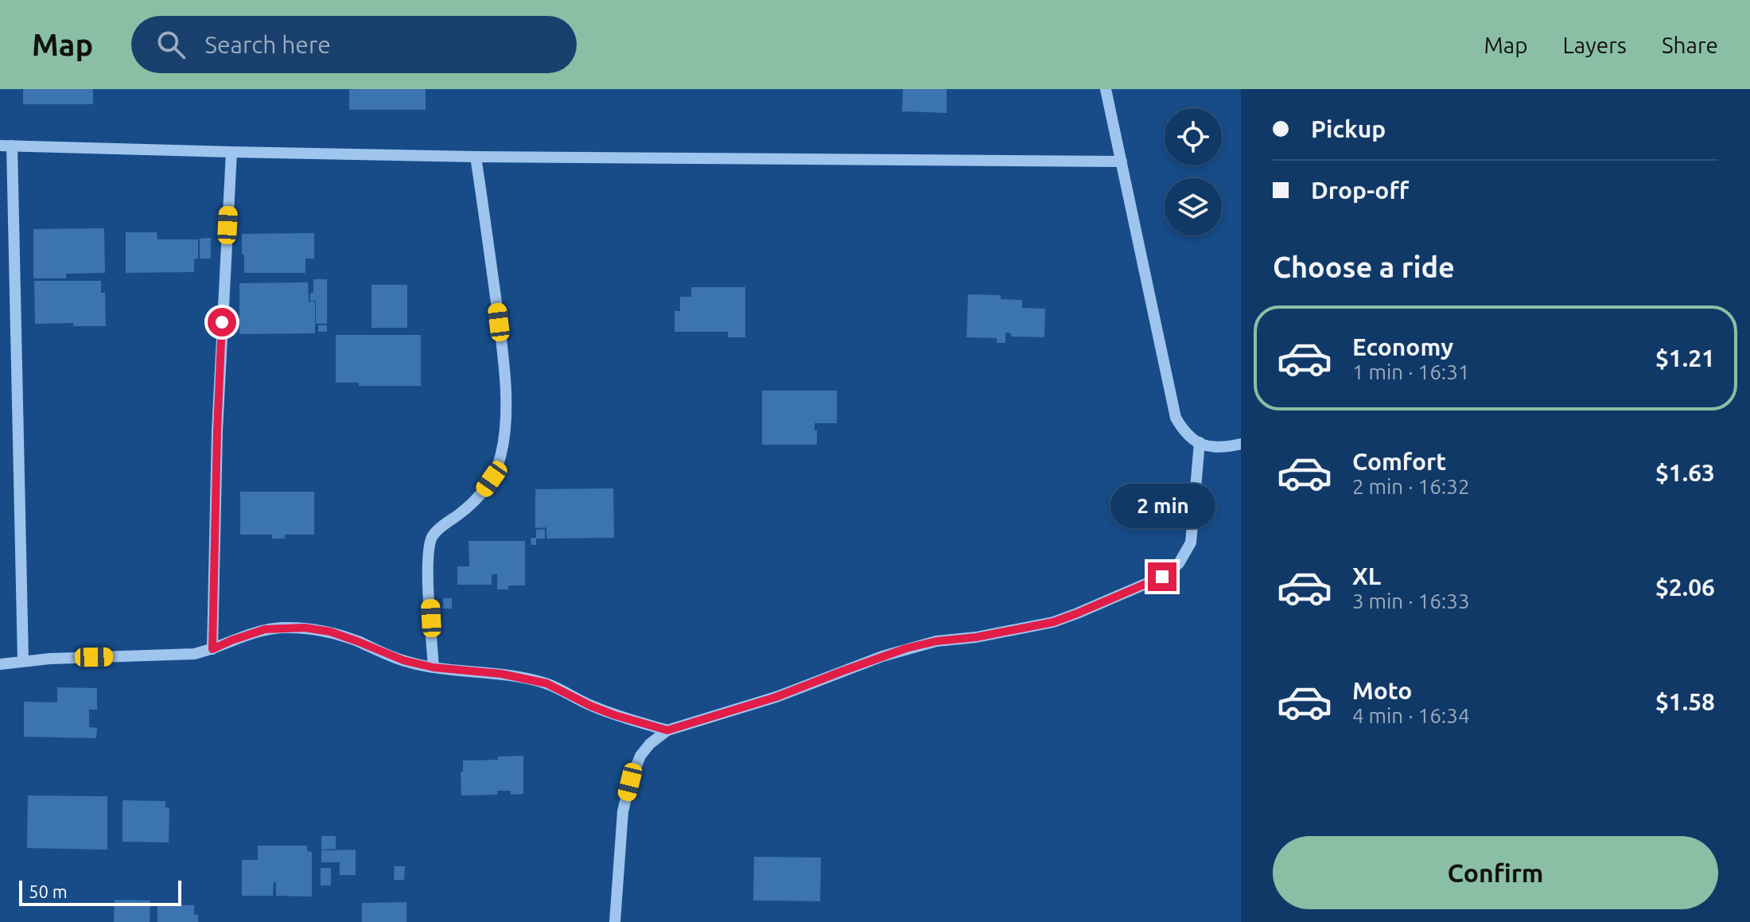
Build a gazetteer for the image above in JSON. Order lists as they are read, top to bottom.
{
  "scale_bar": "50 m",
  "page": {
    "header": "Map",
    "search": "Search here",
    "nav": ["Map", "Layers", "Share"],
    "banner": ["Pickup", "Drop-off"],
    "heading": "Choose a ride",
    "list": [
      {
        "name": "Economy",
        "note": "1 min · 16:31",
        "value": "$1.21"
      },
      {
        "name": "Comfort",
        "note": "2 min · 16:32",
        "value": "$1.63"
      },
      {
        "name": "XL",
        "note": "3 min · 16:33",
        "value": "$2.06"
      },
      {
        "name": "Moto",
        "note": "4 min · 16:34",
        "value": "$1.58"
      }
    ],
    "bubble": "2 min",
    "buttons": "Confirm",
    "scale": "50 m"
  }
}
